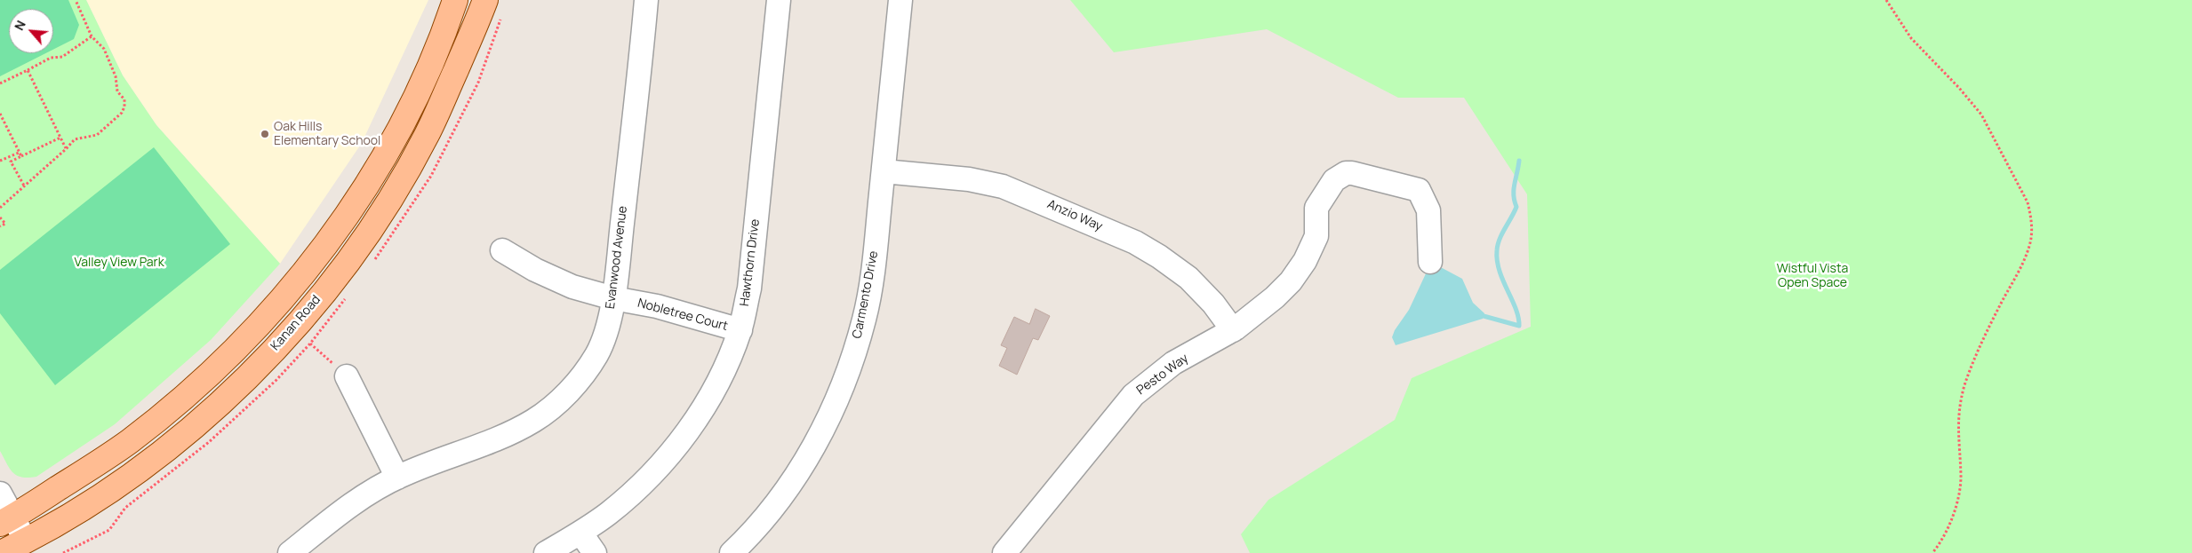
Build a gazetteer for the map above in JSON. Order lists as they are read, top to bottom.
{
  "streets": {
    "main road": ["Kanan Road"],
    "street": [
      "Anzio Way",
      "Evanwood Avenue",
      "Hawthorn Drive",
      "Carmento Drive",
      "Nobletree Court",
      "Pesto Way"
    ]
  },
  "crossings": [
    ["Anzio Way", "Carmento Drive"],
    ["Anzio Way", "Pesto Way"],
    ["Evanwood Avenue", "Nobletree Court"],
    ["Hawthorn Drive", "Nobletree Court"]
  ],
  "parks": ["Valley View Park", "Wistful Vista Open Space"],
  "places": ["Oak Hills Elementary School"],
  "north": "top left"
}
